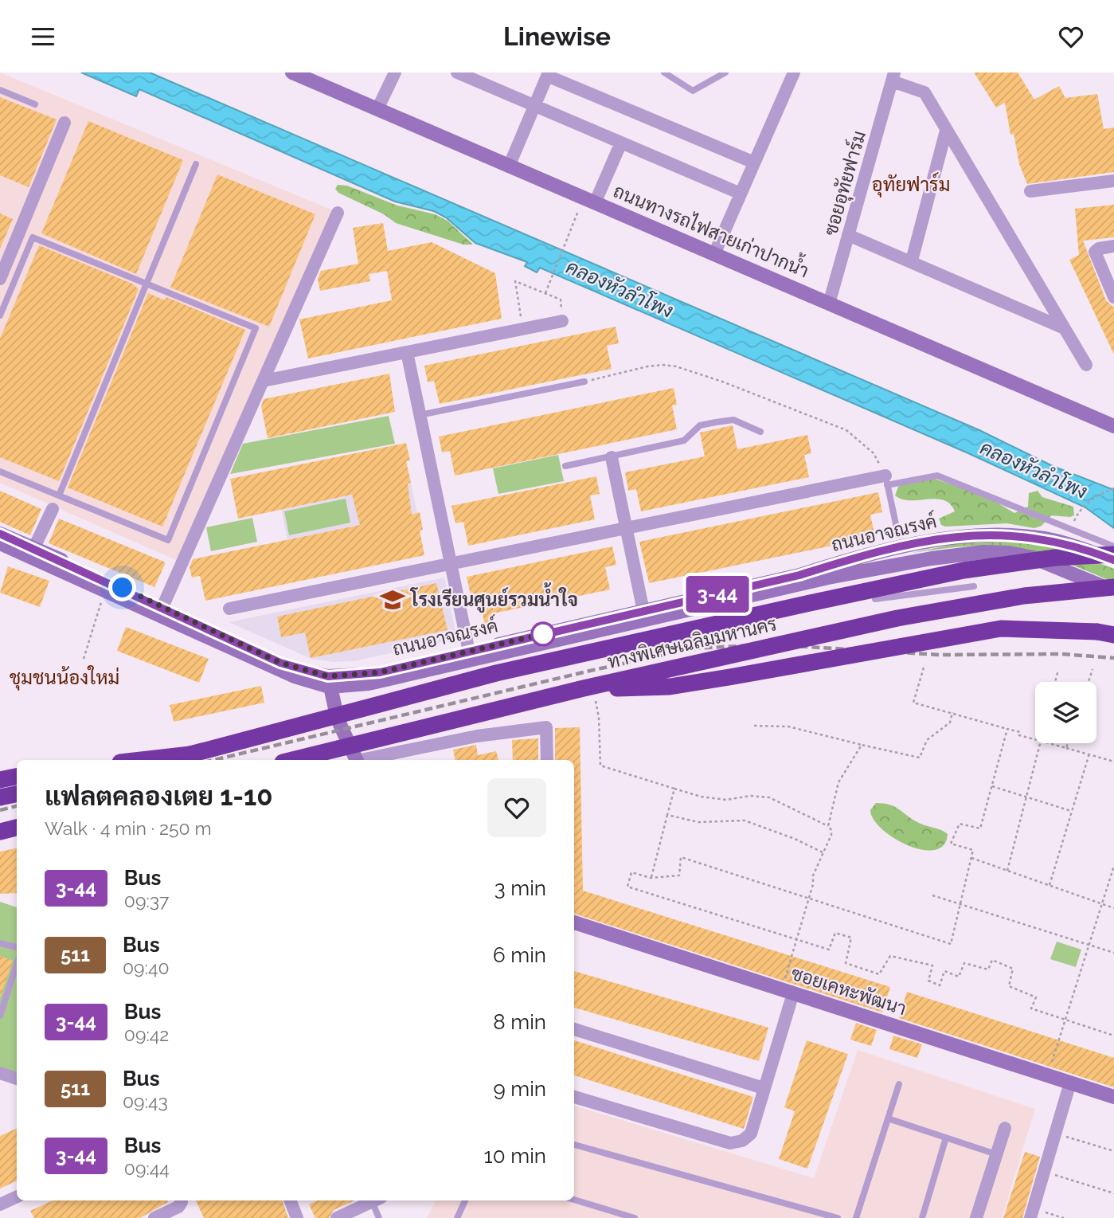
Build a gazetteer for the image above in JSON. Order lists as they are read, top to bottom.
{
  "streets": {
    "highway": ["ทางพิเศษเฉลิมมหานคร"],
    "main road": ["ถนนทางรถไฟสายเก่าปากน้ำ", "ถนนอาจณรงค์", "ซอยเคหะพัฒนา"],
    "street": ["ซอยอุทัยฟาร์ม"]
  },
  "crossings": [
    ["ซอยอุทัยฟาร์ม", "ถนนทางรถไฟสายเก่าปากน้ำ"],
    ["ถนนอาจณรงค์", "ทางพิเศษเฉลิมมหานคร"]
  ],
  "districts": ["อุทัยฟาร์ม", "ชุมชนน้องใหม่"],
  "water": ["คลองหัวลำโพง"],
  "places": {
    "school or university": ["โรงเรียนศูนย์รวมน้ำใจ"]
  },
  "lines": ["bus line 3-44"],
  "page": {
    "header": "Linewise",
    "on_map": "3-44",
    "heading": ["แฟลตคลองเตย 1-10", "Walk · 4 min · 250 m"],
    "list": [
      {
        "mark": "3-44",
        "name": "Bus",
        "note": "09:37",
        "value": "3 min"
      },
      {
        "mark": "511",
        "name": "Bus",
        "note": "09:40",
        "value": "6 min"
      },
      {
        "mark": "3-44",
        "name": "Bus",
        "note": "09:42",
        "value": "8 min"
      },
      {
        "mark": "511",
        "name": "Bus",
        "note": "09:43",
        "value": "9 min"
      },
      {
        "mark": "3-44",
        "name": "Bus",
        "note": "09:44",
        "value": "10 min"
      }
    ]
  }
}
